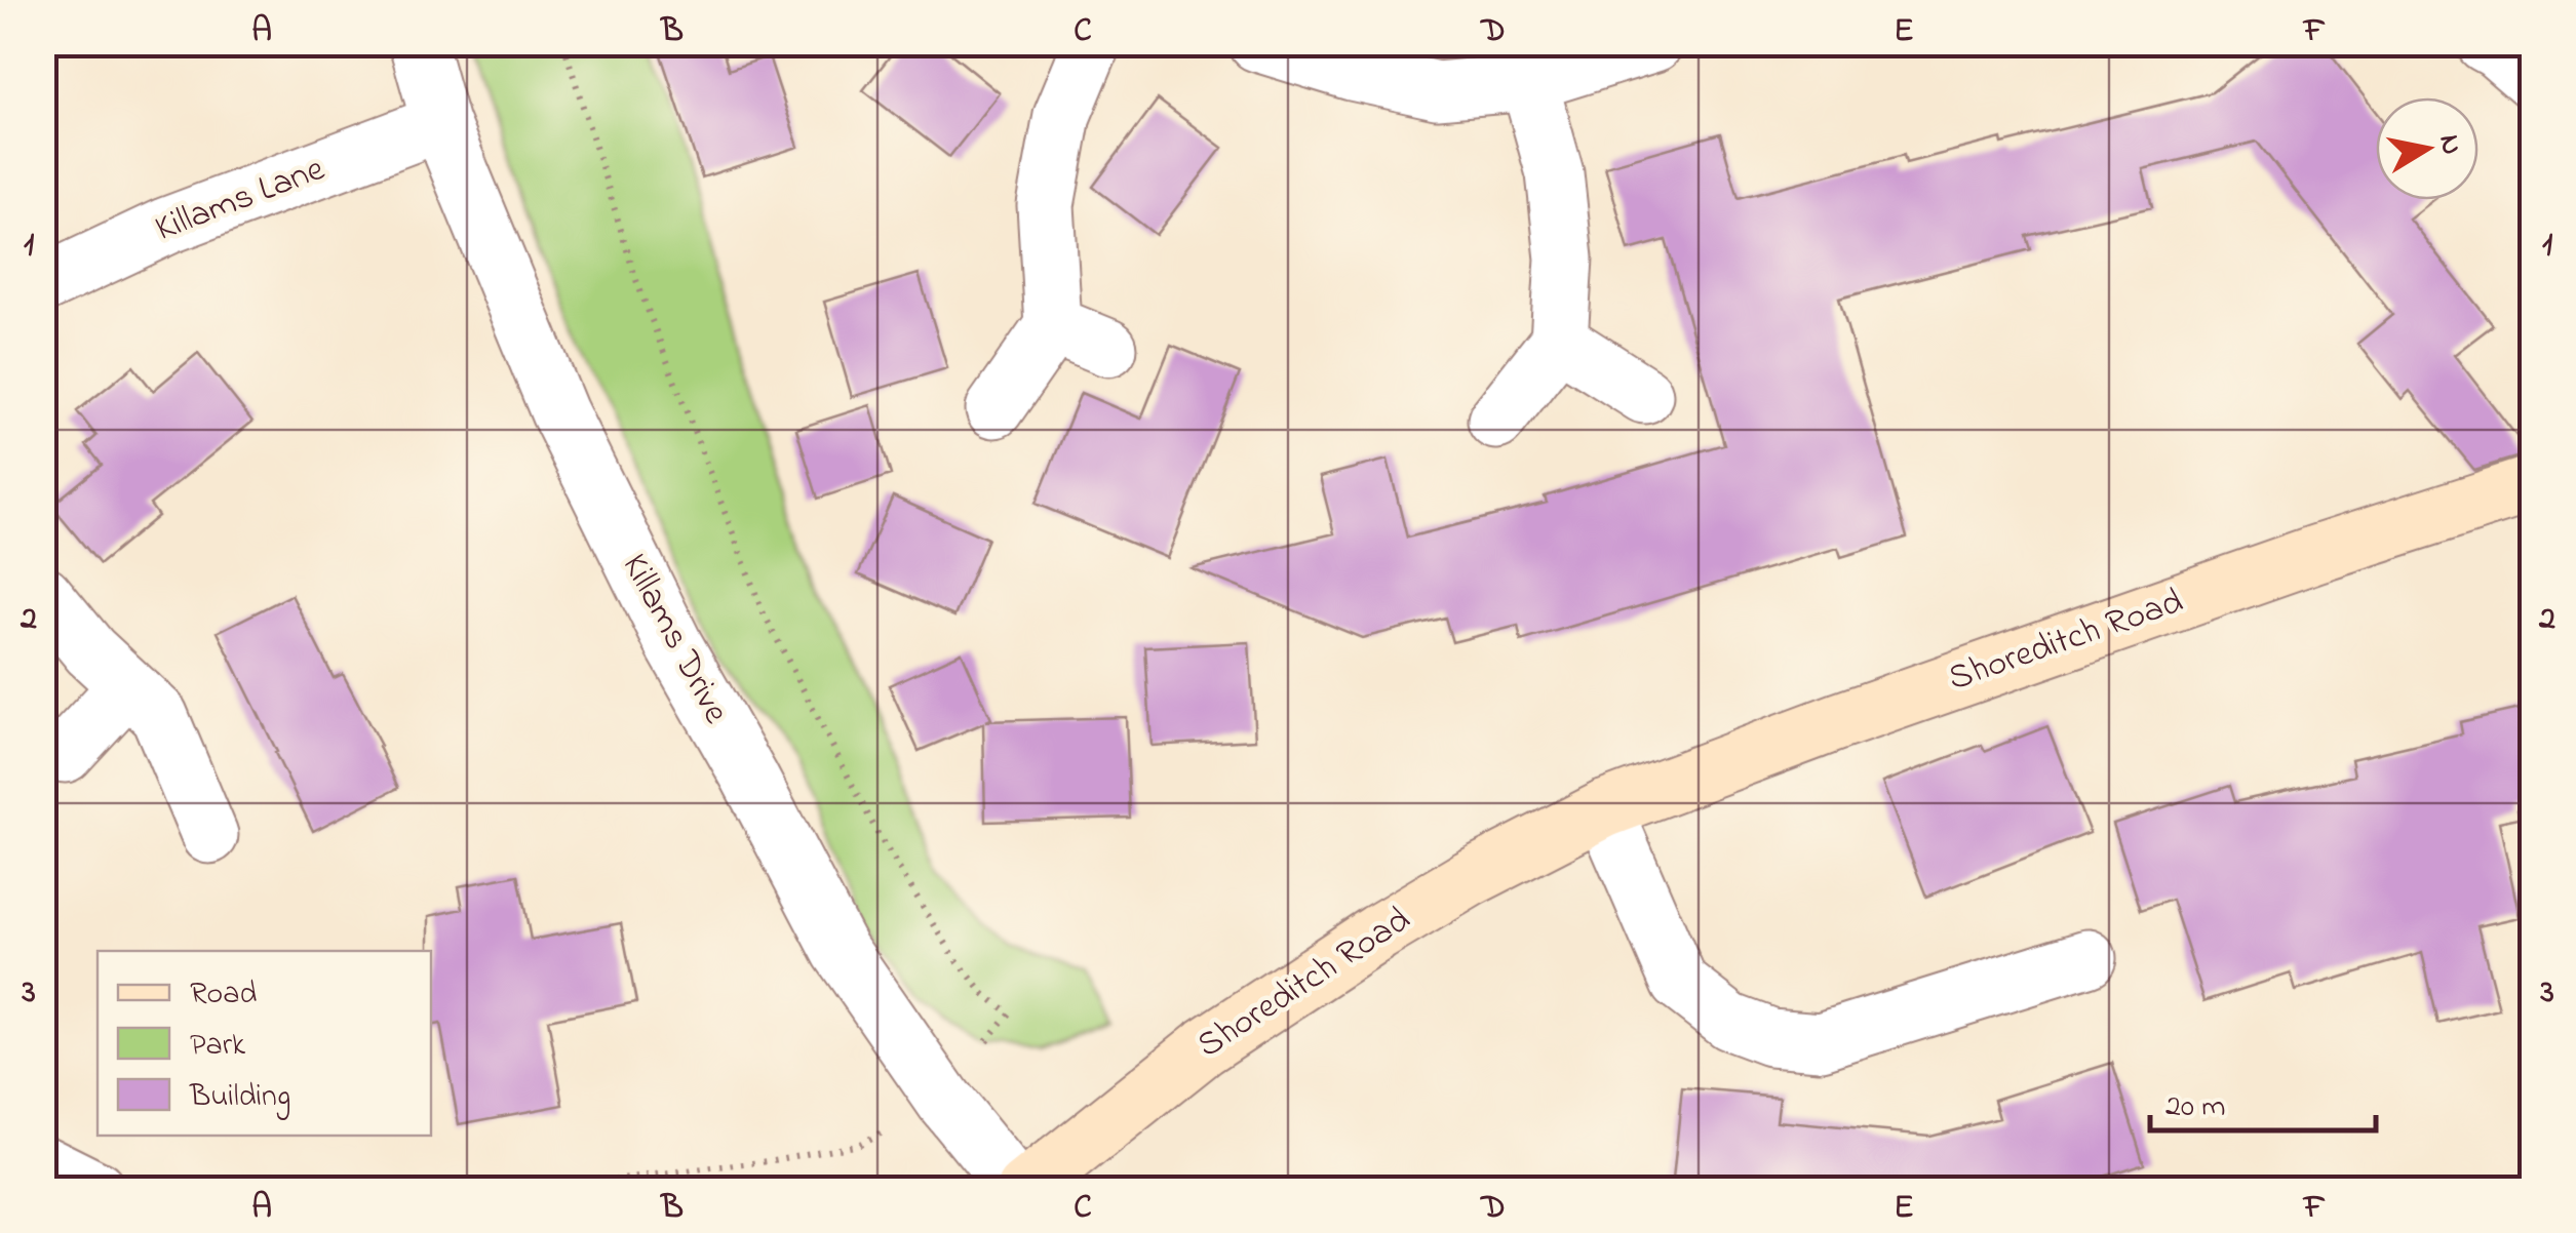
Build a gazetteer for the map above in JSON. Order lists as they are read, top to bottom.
{
  "streets": {
    "main road": ["Shoreditch Road"],
    "street": ["Killams Lane", "Killams Drive"]
  },
  "crossings": [
    ["Killams Lane", "Killams Drive"]
  ],
  "legend": ["Road", "Park", "Building"],
  "scale_bar": "20 m",
  "north": "right",
  "grid": {
    "columns": [
      "A",
      "B",
      "C",
      "D",
      "E",
      "F"
    ],
    "rows": ["1", "2", "3"]
  }
}
